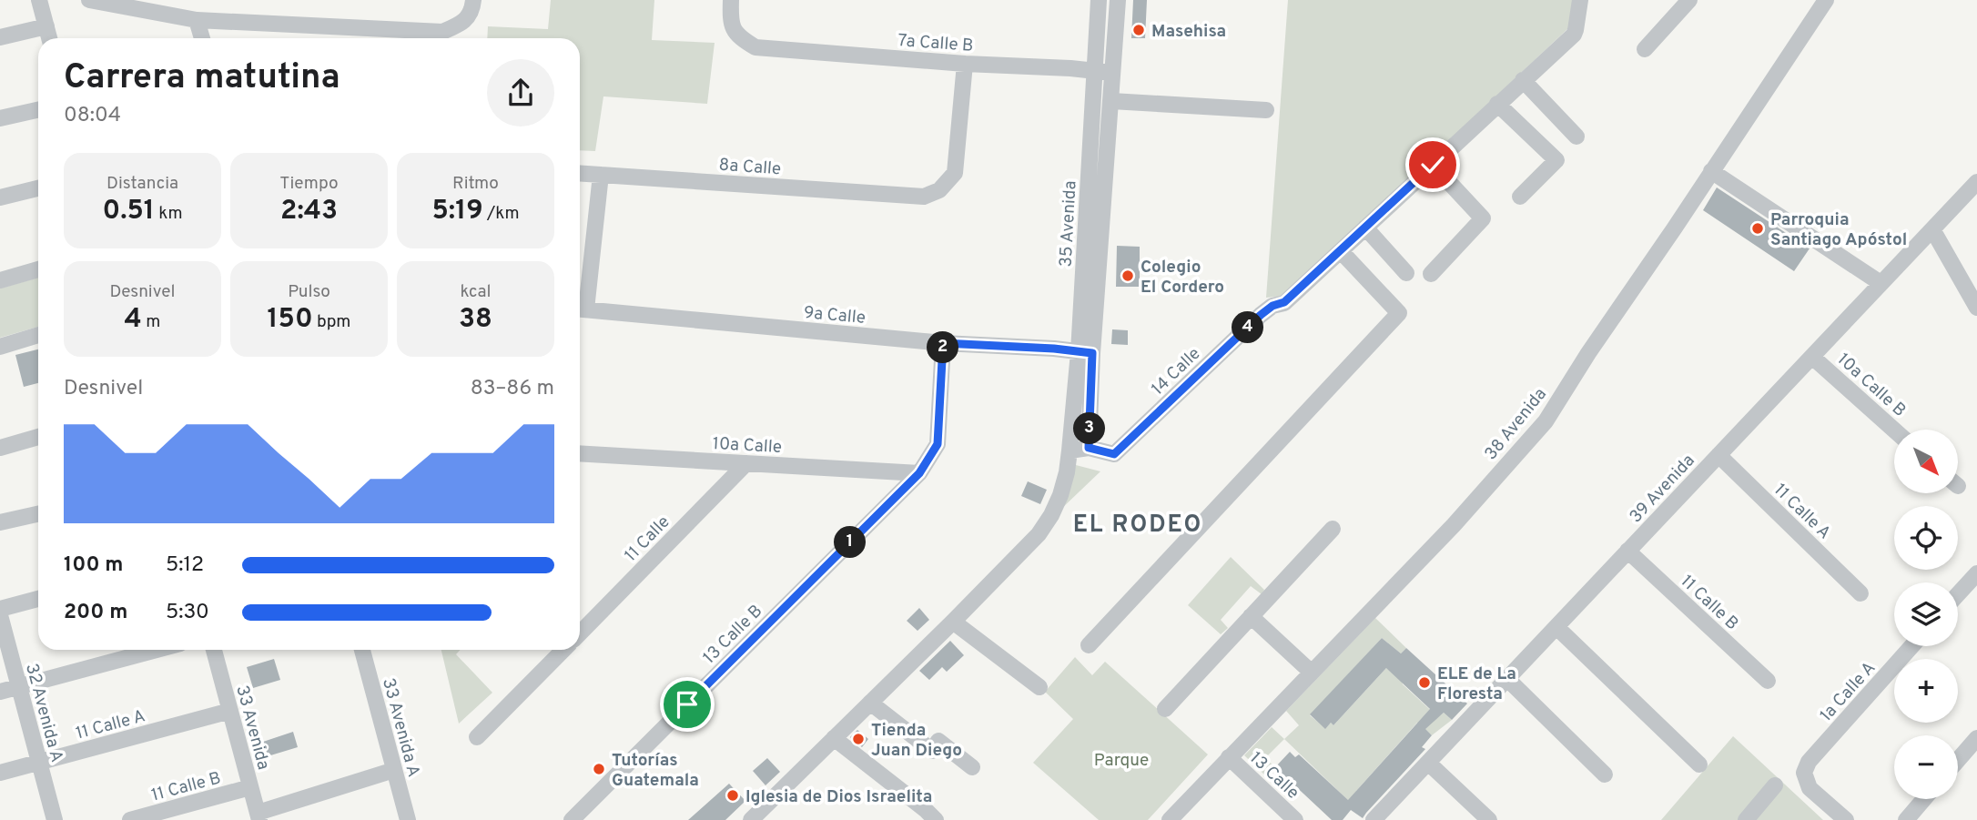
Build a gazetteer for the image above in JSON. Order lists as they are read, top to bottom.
{
  "streets": {
    "street": [
      "7a Calle B",
      "8a Calle",
      "35 Avenida",
      "9a Calle",
      "14 Calle",
      "10a Calle B",
      "38 Avenida",
      "10a Calle",
      "39 Avenida",
      "11 Calle A",
      "11 Calle",
      "11 Calle B",
      "13 Calle B",
      "1a Calle A",
      "32 Avenida A",
      "33 Avenida",
      "33 Avenida A",
      "13 Calle"
    ]
  },
  "crossings": [
    ["7a Calle B", "8a Calle"],
    ["7a Calle B", "35 Avenida"],
    ["35 Avenida", "9a Calle"],
    ["35 Avenida", "14 Calle"],
    ["9a Calle", "13 Calle B"],
    ["10a Calle B", "39 Avenida"],
    ["38 Avenida", "13 Calle"],
    ["10a Calle", "11 Calle"],
    ["10a Calle", "13 Calle B"],
    ["39 Avenida", "11 Calle A"],
    ["39 Avenida", "11 Calle B"],
    ["11 Calle A", "32 Avenida A"],
    ["11 Calle A", "33 Avenida"],
    ["11 Calle B", "33 Avenida"]
  ],
  "districts": ["EL RODEO"],
  "parks": ["Parque"],
  "places": [
    "Masehisa",
    "Parroquia Santiago Apóstol",
    "Colegio El Cordero",
    "ELE de La Floresta",
    "Tienda Juan Diego",
    "Tutorías Guatemala",
    "Iglesia de Dios Israelita"
  ],
  "north": "bottom right",
  "page": {
    "heading": ["Carrera matutina", "08:04"],
    "stats": [
      ["Distancia", "0.51 km"],
      ["Tiempo", "2:43"],
      ["Ritmo", "5:19 /km"],
      ["Desnivel", "4 m"],
      ["Pulso", "150 bpm"],
      ["kcal", "38"]
    ],
    "pins": [
      "4",
      "2",
      "3",
      "1"
    ],
    "chart": ["Desnivel", "83–86 m"],
    "map_buttons": ["+", "−"],
    "list": [
      {
        "name": "100 m",
        "note": "5:12"
      },
      {
        "name": "200 m",
        "note": "5:30"
      }
    ]
  }
}
